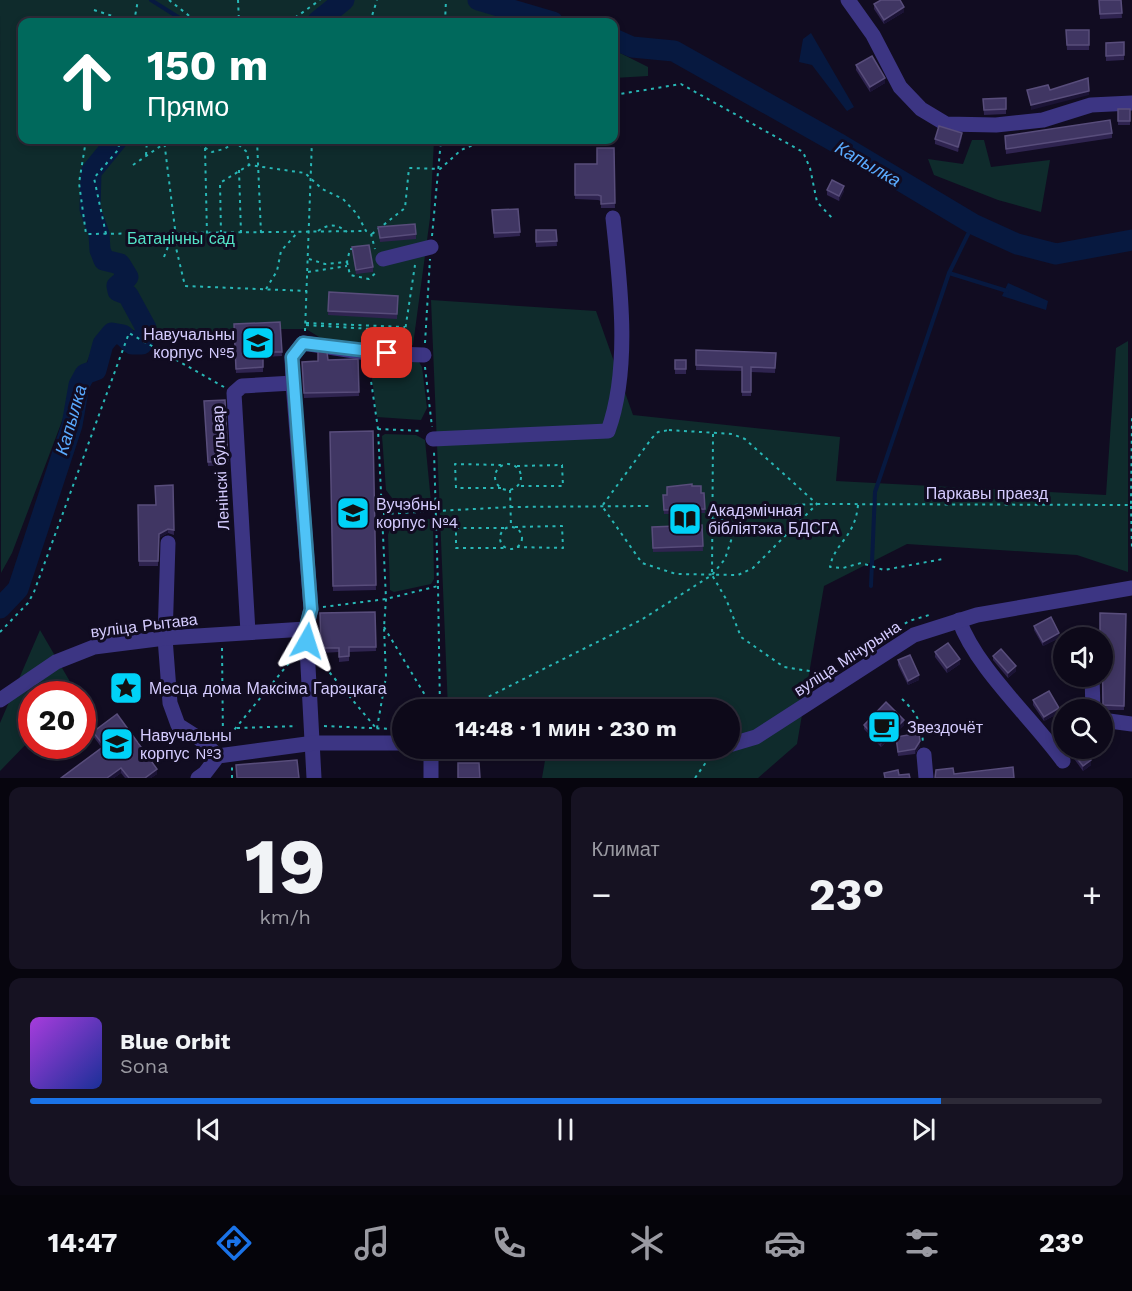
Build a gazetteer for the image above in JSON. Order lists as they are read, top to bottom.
{
  "streets": {
    "street": ["Ленінскі бульвар", "вуліца Рытава", "вуліца Мічурына"],
    "path": ["Паркавы праезд"]
  },
  "crossings": [
    ["Ленінскі бульвар", "вуліца Рытава"]
  ],
  "water": ["Капылка"],
  "parks": ["Батанічны сад"],
  "places": {
    "school or university": ["Навучальны корпус №5", "Вучэбны корпус №4", "Навучальны корпус №3"],
    "library": ["Акадэмічная бібліятэка БДСГА"],
    "place": ["Месца дома Максіма Гарэцкага"],
    "cafe": ["Звездочёт"]
  },
  "page": {
    "turn": ["150 m", "Прямо"],
    "limit": "20",
    "trip": "14:48 · 1 мин · 230 m",
    "tile": [
      ["19", "km/h"],
      "Климат"
    ],
    "heat": ["−", "23°", "+"],
    "song": ["Blue Orbit", "Sona"],
    "tabs": ["14:47", "23°"]
  }
}
